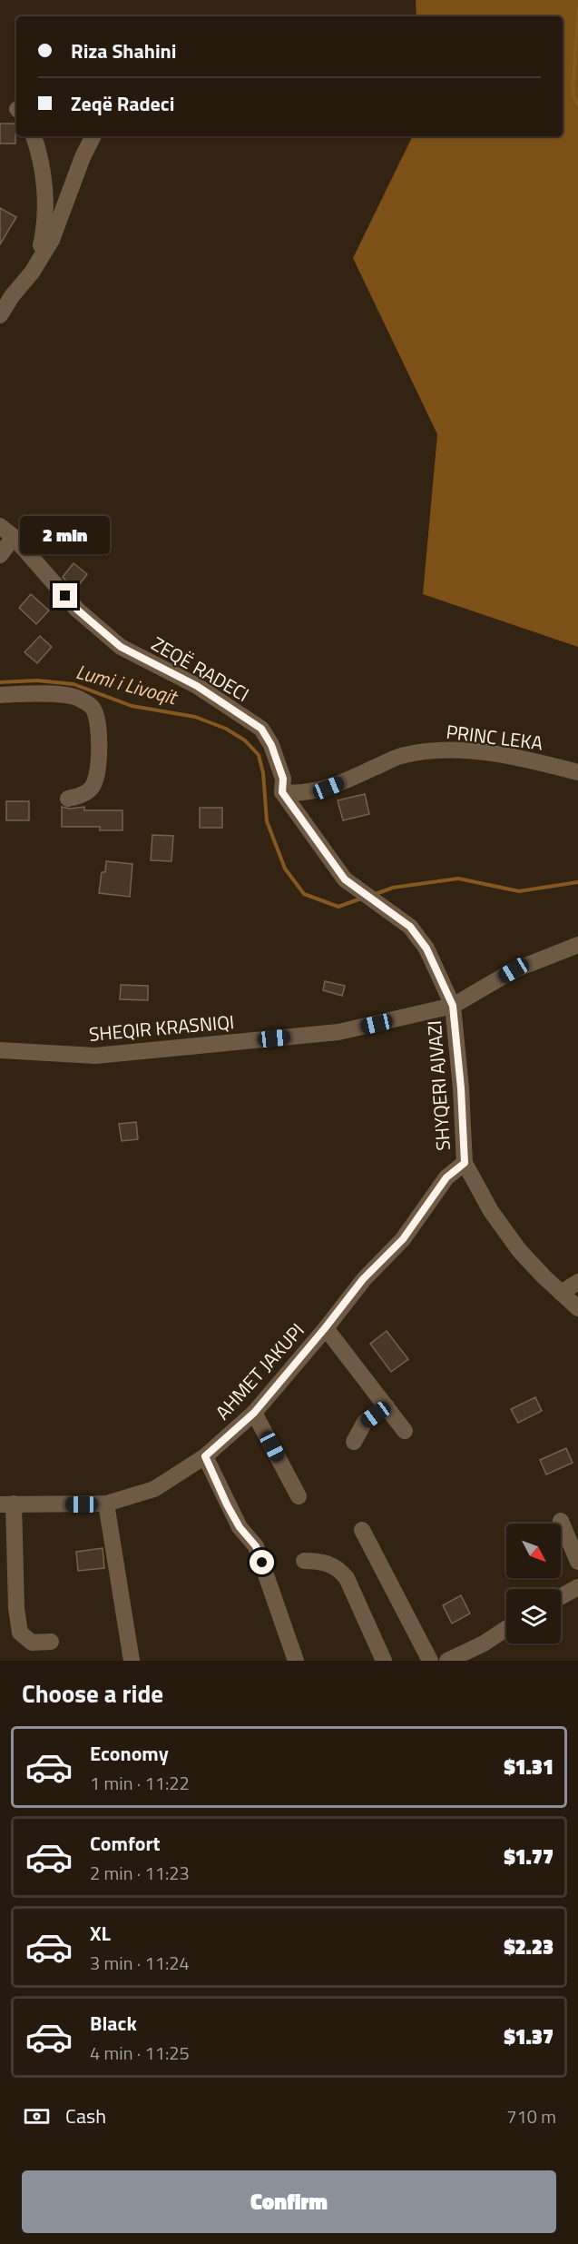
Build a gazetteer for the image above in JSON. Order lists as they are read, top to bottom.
{
  "streets": {
    "street": [
      "ZEQË RADECI",
      "PRINC LEKA",
      "SHEQIR KRASNIQI",
      "SHYQERI AJVAZI",
      "AHMET JAKUPI"
    ]
  },
  "crossings": [
    ["ZEQË RADECI", "PRINC LEKA"],
    ["ZEQË RADECI", "SHEQIR KRASNIQI"],
    ["ZEQË RADECI", "SHYQERI AJVAZI"],
    ["SHEQIR KRASNIQI", "SHYQERI AJVAZI"],
    ["SHYQERI AJVAZI", "AHMET JAKUPI"]
  ],
  "water": ["Lumi i Livoqit"],
  "north": "bottom right",
  "page": {
    "banner": ["Riza Shahini", "Zeqë Radeci"],
    "bubble": "2 min",
    "heading": "Choose a ride",
    "list": [
      {
        "name": "Economy",
        "note": "1 min · 11:22",
        "value": "$1.31"
      },
      {
        "name": "Comfort",
        "note": "2 min · 11:23",
        "value": "$1.77"
      },
      {
        "name": "XL",
        "note": "3 min · 11:24",
        "value": "$2.23"
      },
      {
        "name": "Black",
        "note": "4 min · 11:25",
        "value": "$1.37"
      }
    ],
    "pay": ["Cash", "710 m"],
    "buttons": "Confirm"
  }
}
